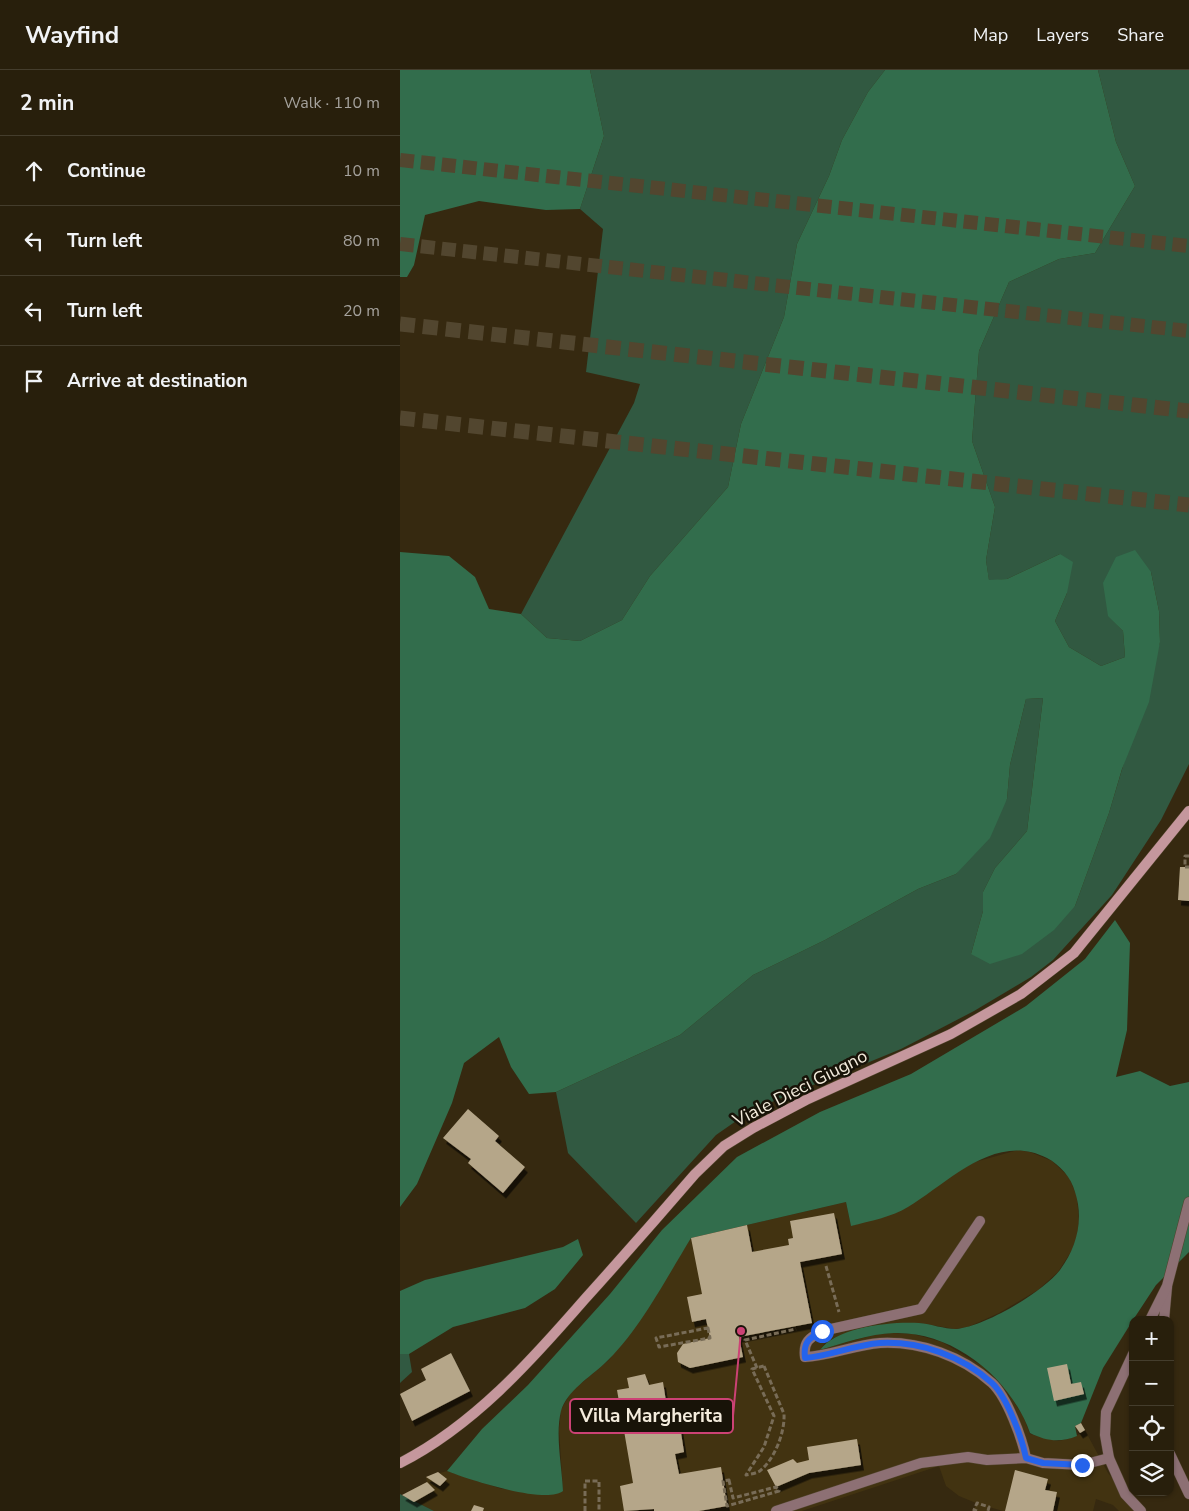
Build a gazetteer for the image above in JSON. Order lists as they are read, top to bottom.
{
  "streets": {
    "main road": ["Viale Dieci Giugno"]
  },
  "places": ["Villa Margherita"],
  "page": {
    "header": "Wayfind",
    "nav": ["Map", "Layers", "Share"],
    "heading": ["2 min", "Walk · 110 m"],
    "list": [
      ["Continue", "10 m"],
      ["Turn left", "80 m"],
      ["Turn left", "20 m"],
      "Arrive at destination"
    ],
    "map_buttons": ["+", "−"]
  }
}
